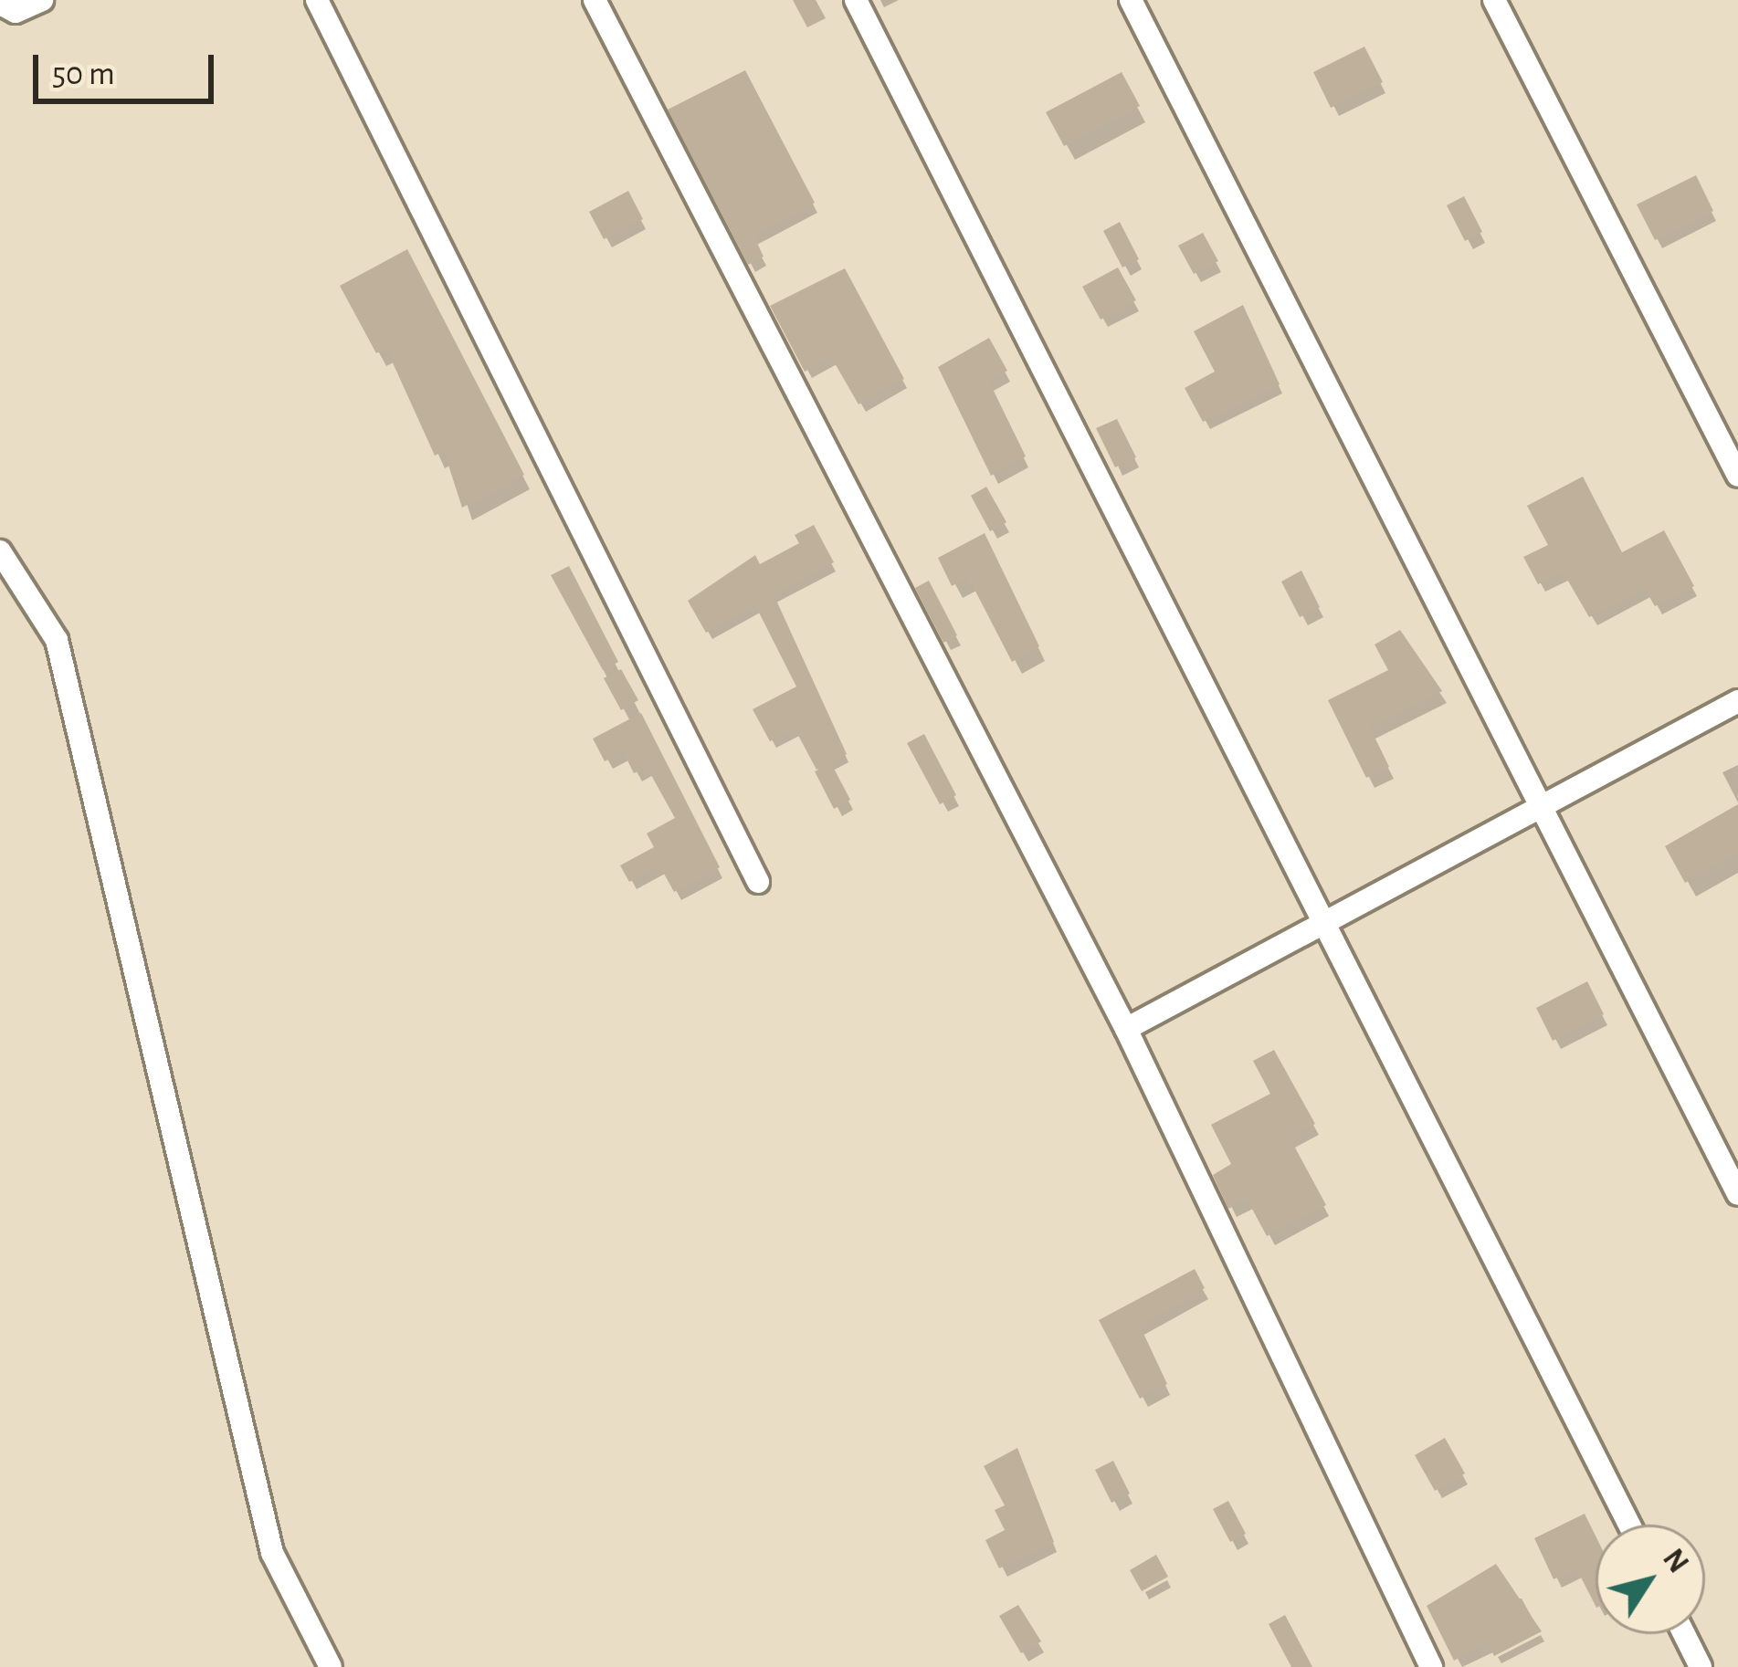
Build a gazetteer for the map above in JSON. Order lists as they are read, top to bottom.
{
  "scale_bar": "50 m",
  "north": "top right"
}
